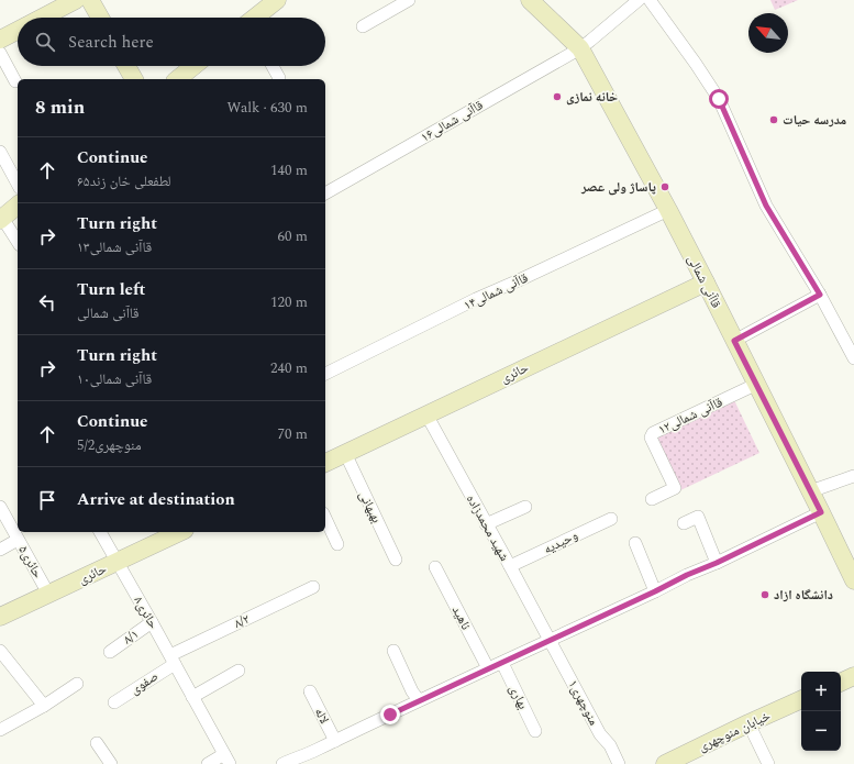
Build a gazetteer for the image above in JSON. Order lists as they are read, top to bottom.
{
  "streets": {
    "street": [
      "قاآنی شمالی۱۶",
      "قاآنی شمالی",
      "قاآنی شمالی۱۴",
      "حائری",
      "قاآنی شمالی۱۲",
      "بهبهانی",
      "شهید محمدزاده",
      "وحیدیه",
      "حائری۵",
      "حائری۸",
      "ناهید",
      "۸/۲",
      "۸/۱",
      "صفوی",
      "بهاری",
      "منوچهری۱",
      "لاله",
      "خیابان منوچهری"
    ]
  },
  "crossings": [
    ["قاآنی شمالی۱۶", "قاآنی شمالی"],
    ["قاآنی شمالی", "قاآنی شمالی۱۴"],
    ["قاآنی شمالی", "حائری"],
    ["قاآنی شمالی", "قاآنی شمالی۱۲"],
    ["حائری", "بهبهانی"],
    ["حائری", "شهید محمدزاده"],
    ["حائری", "حائری۵"],
    ["حائری", "حائری۸"],
    ["شهید محمدزاده", "وحیدیه"],
    ["شهید محمدزاده", "منوچهری۱"],
    ["حائری۸", "۸/۲"],
    ["حائری۸", "۸/۱"],
    ["حائری۸", "صفوی"],
    ["۸/۲", "صفوی"]
  ],
  "places": [
    "خانه نمازی",
    "مدرسه حیات",
    "پاساژ ولی عصر",
    "دانشگاه ازاد"
  ],
  "north": "top left",
  "page": {
    "search": "Search here",
    "heading": ["8 min", "Walk · 630 m"],
    "list": [
      ["Continue", "لطفعلی خان زند۶۵", "140 m"],
      ["Turn right", "قاآنی شمالی۱۳", "60 m"],
      ["Turn left", "قاآنی شمالی", "120 m"],
      ["Turn right", "قاآنی شمالی۱۰", "240 m"],
      ["Continue", "5/2منوچهری", "70 m"],
      "Arrive at destination"
    ],
    "map_buttons": ["+", "−"]
  }
}
